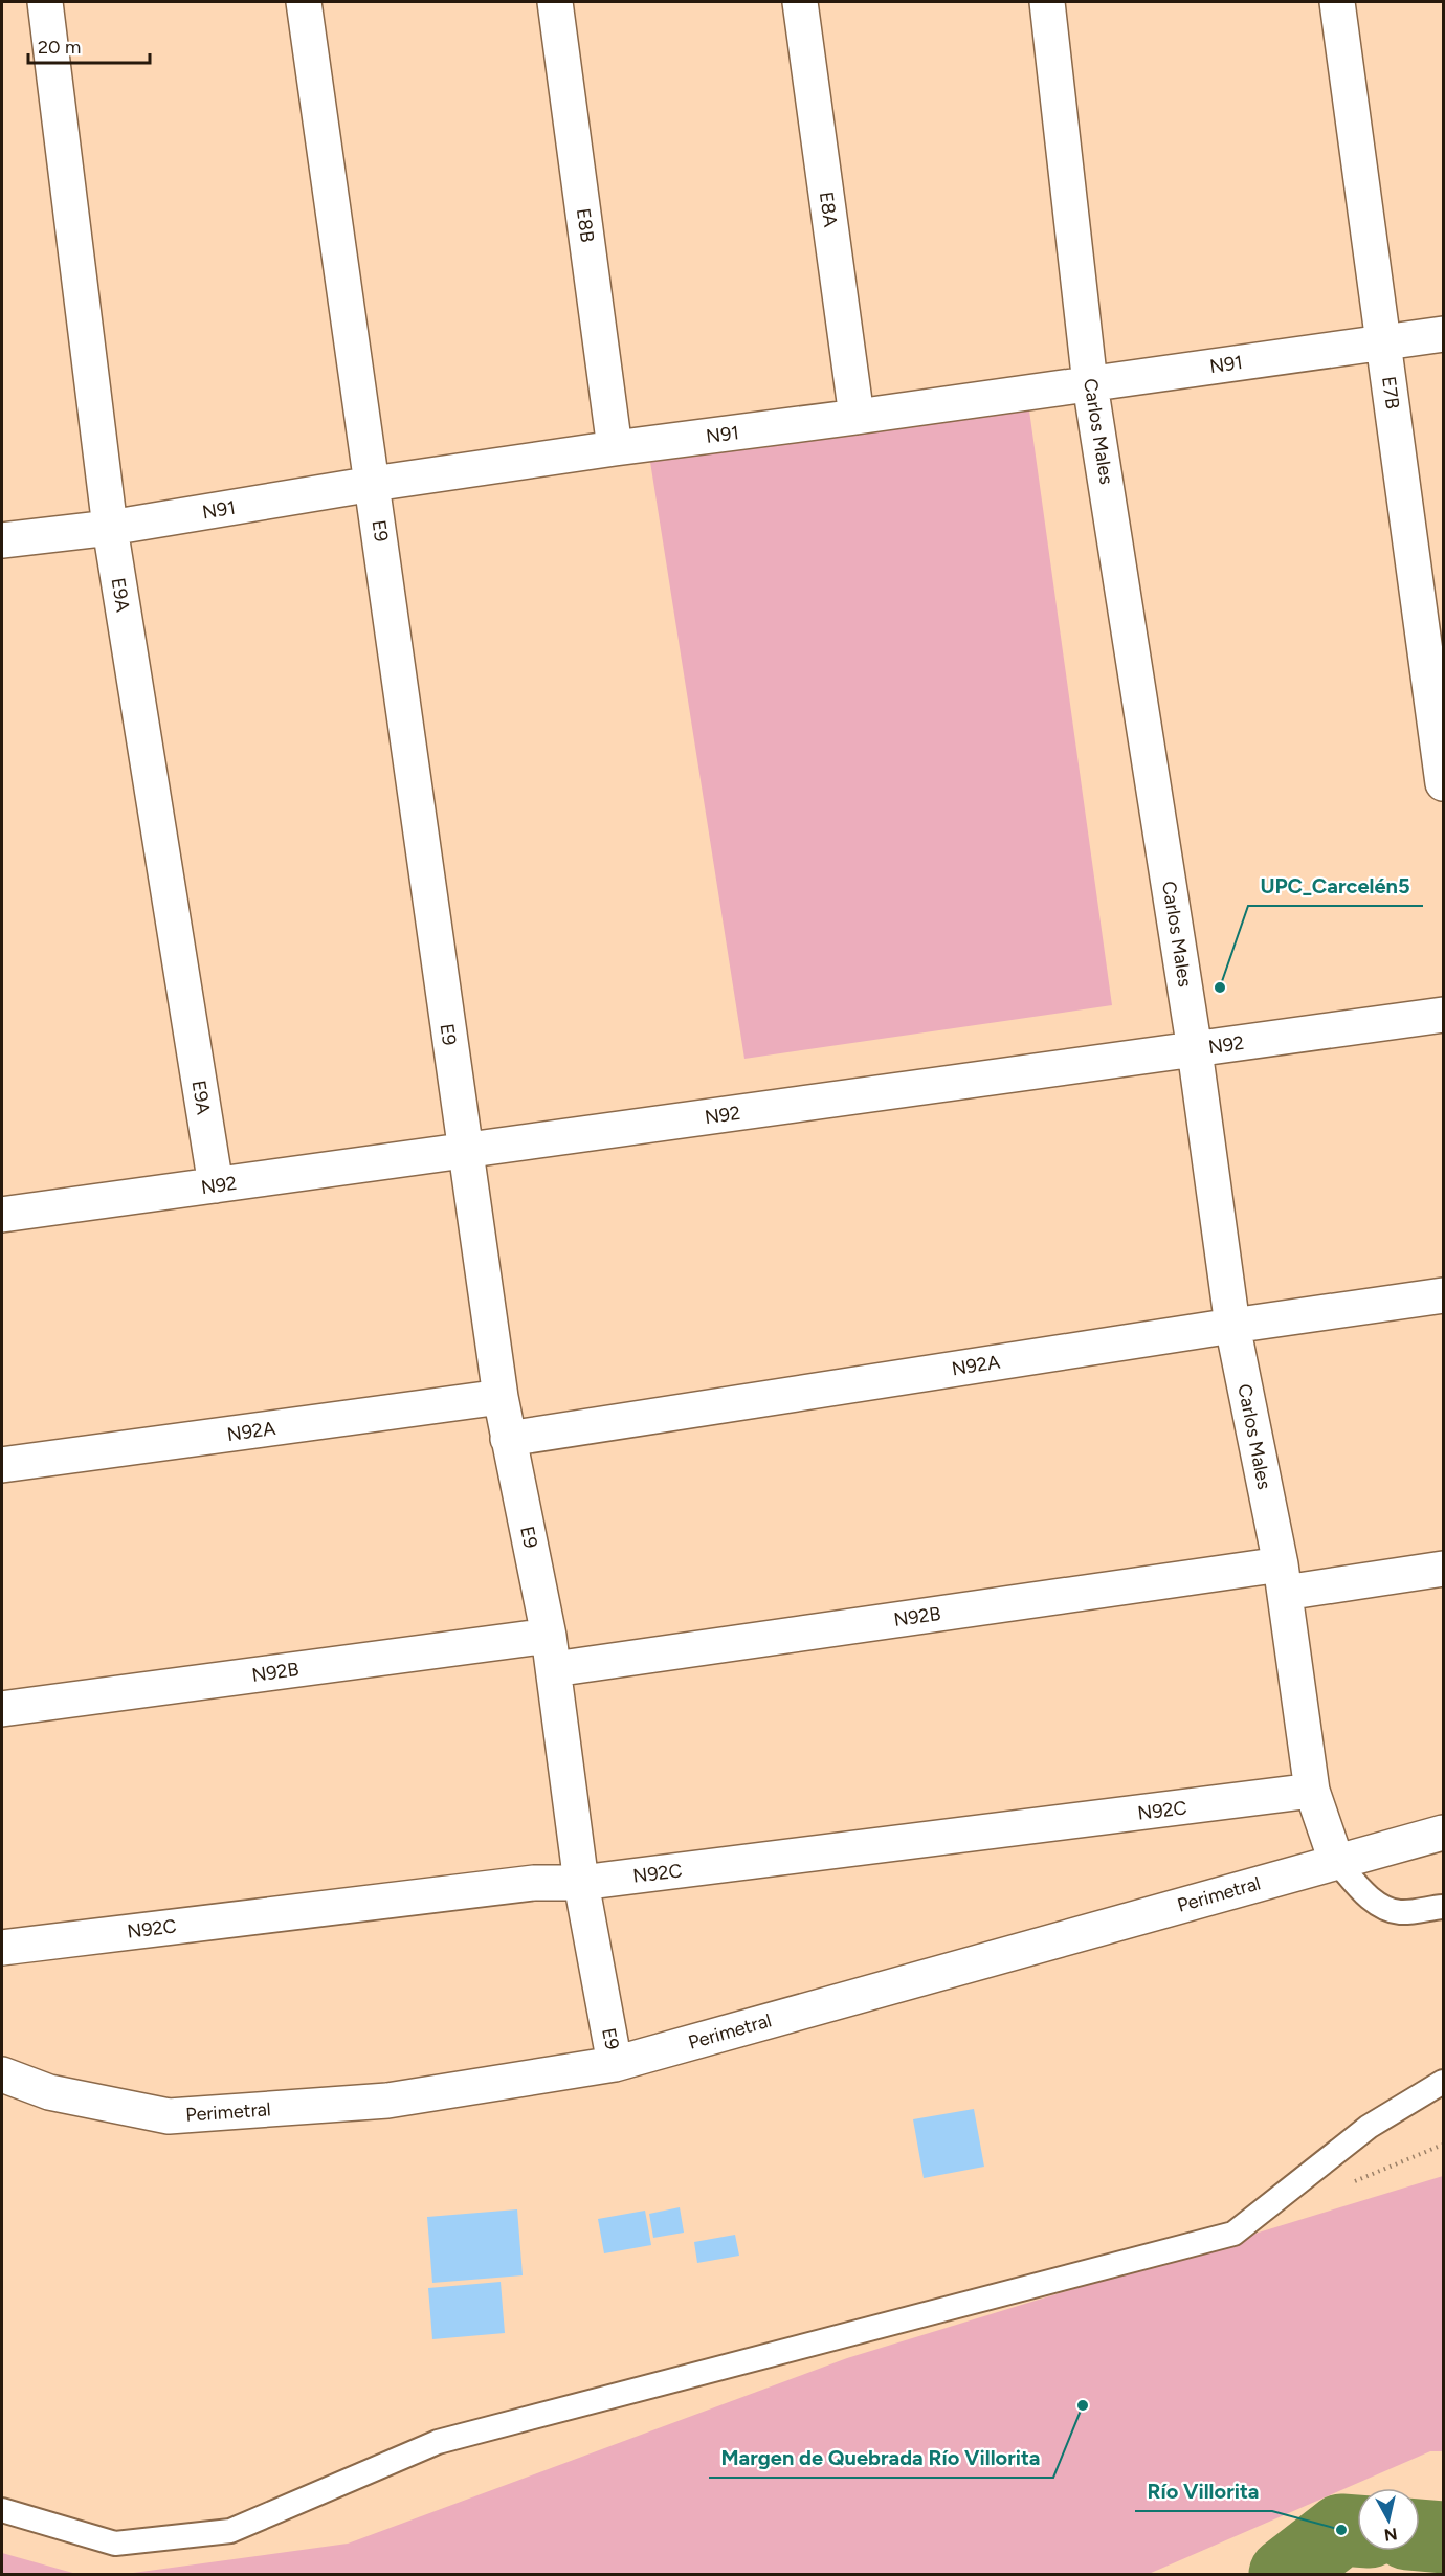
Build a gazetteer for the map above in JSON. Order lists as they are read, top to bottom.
{
  "streets": {
    "street": [
      "E8A",
      "E8B",
      "N91",
      "E7B",
      "Carlos Males",
      "E9",
      "E9A",
      "N92",
      "N92A",
      "N92B",
      "N92C",
      "Perimetral"
    ]
  },
  "crossings": [
    ["E8A", "N91"],
    ["E8B", "N91"],
    ["N91", "E7B"],
    ["N91", "Carlos Males"],
    ["N91", "E9"],
    ["N91", "E9A"],
    ["Carlos Males", "N92"],
    ["Carlos Males", "N92A"],
    ["Carlos Males", "N92B"],
    ["Carlos Males", "N92C"],
    ["Carlos Males", "Perimetral"],
    ["E9", "N92"],
    ["E9", "N92A"],
    ["E9", "N92B"],
    ["E9", "N92C"],
    ["E9", "Perimetral"],
    ["E9A", "N92"]
  ],
  "places": ["UPC_Carcelén5", "Margen de Quebrada Río Villorita", "Río Villorita"],
  "scale_bar": "20 m",
  "north": "bottom"
}
